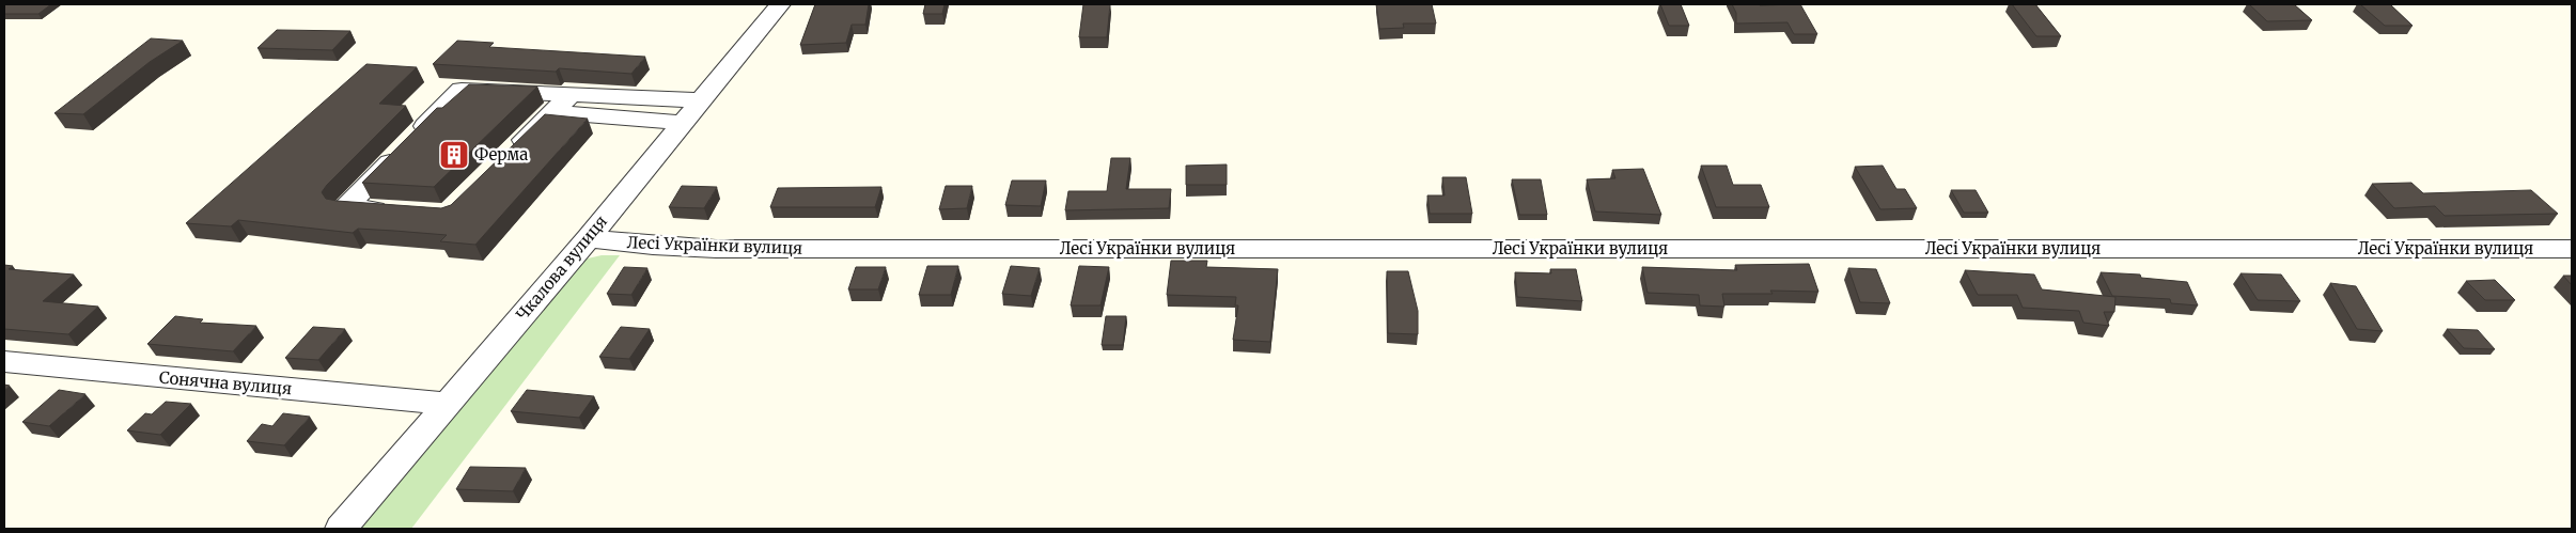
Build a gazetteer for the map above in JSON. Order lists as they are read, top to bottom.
{
  "streets": {
    "street": ["Лесі Українки вулиця", "Чкалова вулиця", "Сонячна вулиця"]
  },
  "crossings": [
    ["Лесі Українки вулиця", "Чкалова вулиця"],
    ["Чкалова вулиця", "Сонячна вулиця"]
  ],
  "places": {
    "building": ["Ферма"]
  }
}
